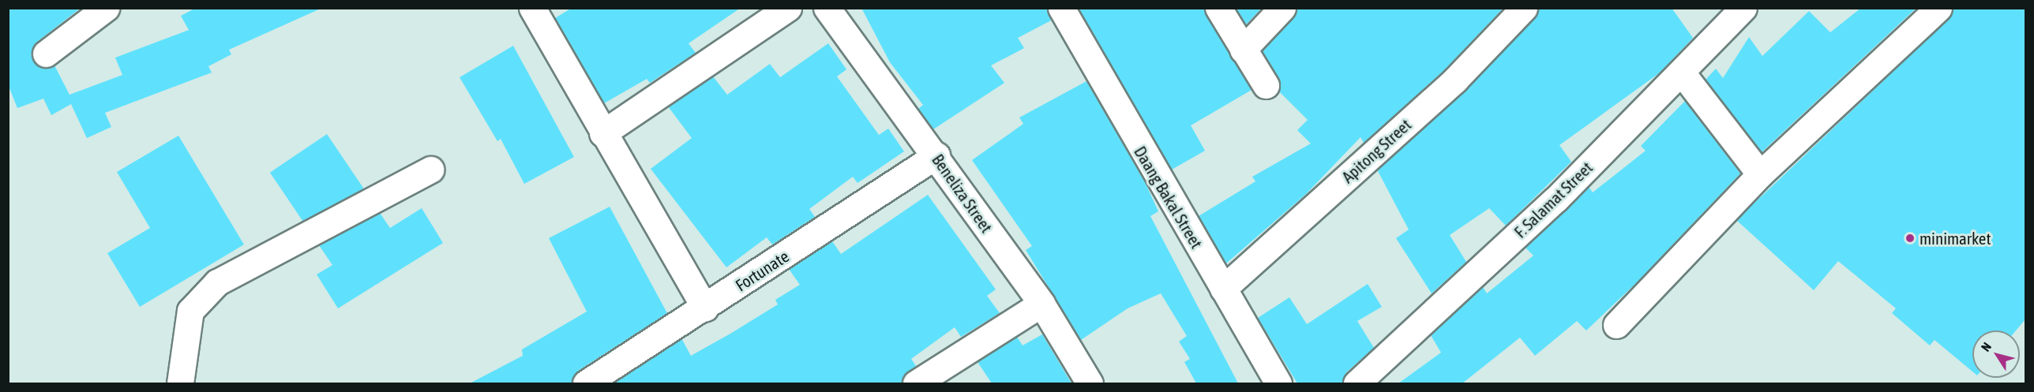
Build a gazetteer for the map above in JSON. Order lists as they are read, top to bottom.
{
  "streets": {
    "street": [
      "Apitong Street",
      "Beneliza Street",
      "Daang Bakal Street",
      "F. Salamat Street",
      "Fortunate"
    ]
  },
  "crossings": [
    ["Apitong Street", "Daang Bakal Street"],
    ["Beneliza Street", "Fortunate"]
  ],
  "places": ["minimarket"],
  "north": "top left"
}
